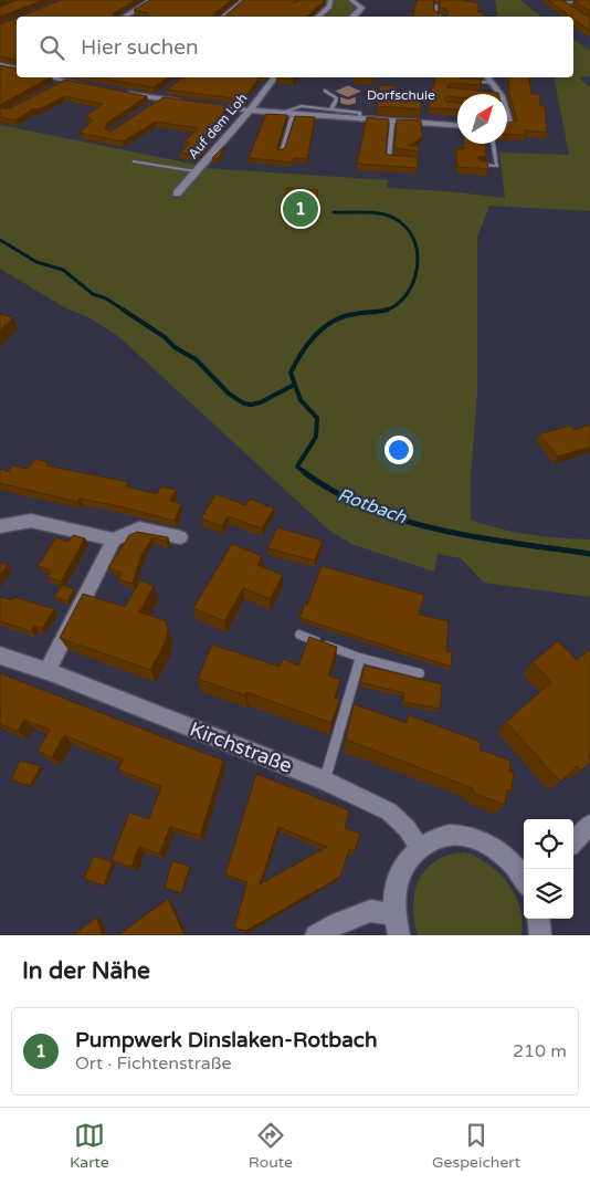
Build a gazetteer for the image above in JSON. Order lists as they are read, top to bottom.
{
  "streets": {
    "street": ["Auf dem Loh", "Kirchstraße"]
  },
  "water": ["Rotbach"],
  "places": {
    "school or university": ["Dorfschule"]
  },
  "north": "top right",
  "page": {
    "search": "Hier suchen",
    "pins": "1",
    "heading": "In der Nähe",
    "list": [
      {
        "mark": "1",
        "name": "Pumpwerk Dinslaken-Rotbach",
        "note": "Ort · Fichtenstraße",
        "value": "210 m"
      }
    ],
    "nav": ["Karte", "Route", "Gespeichert"]
  }
}
